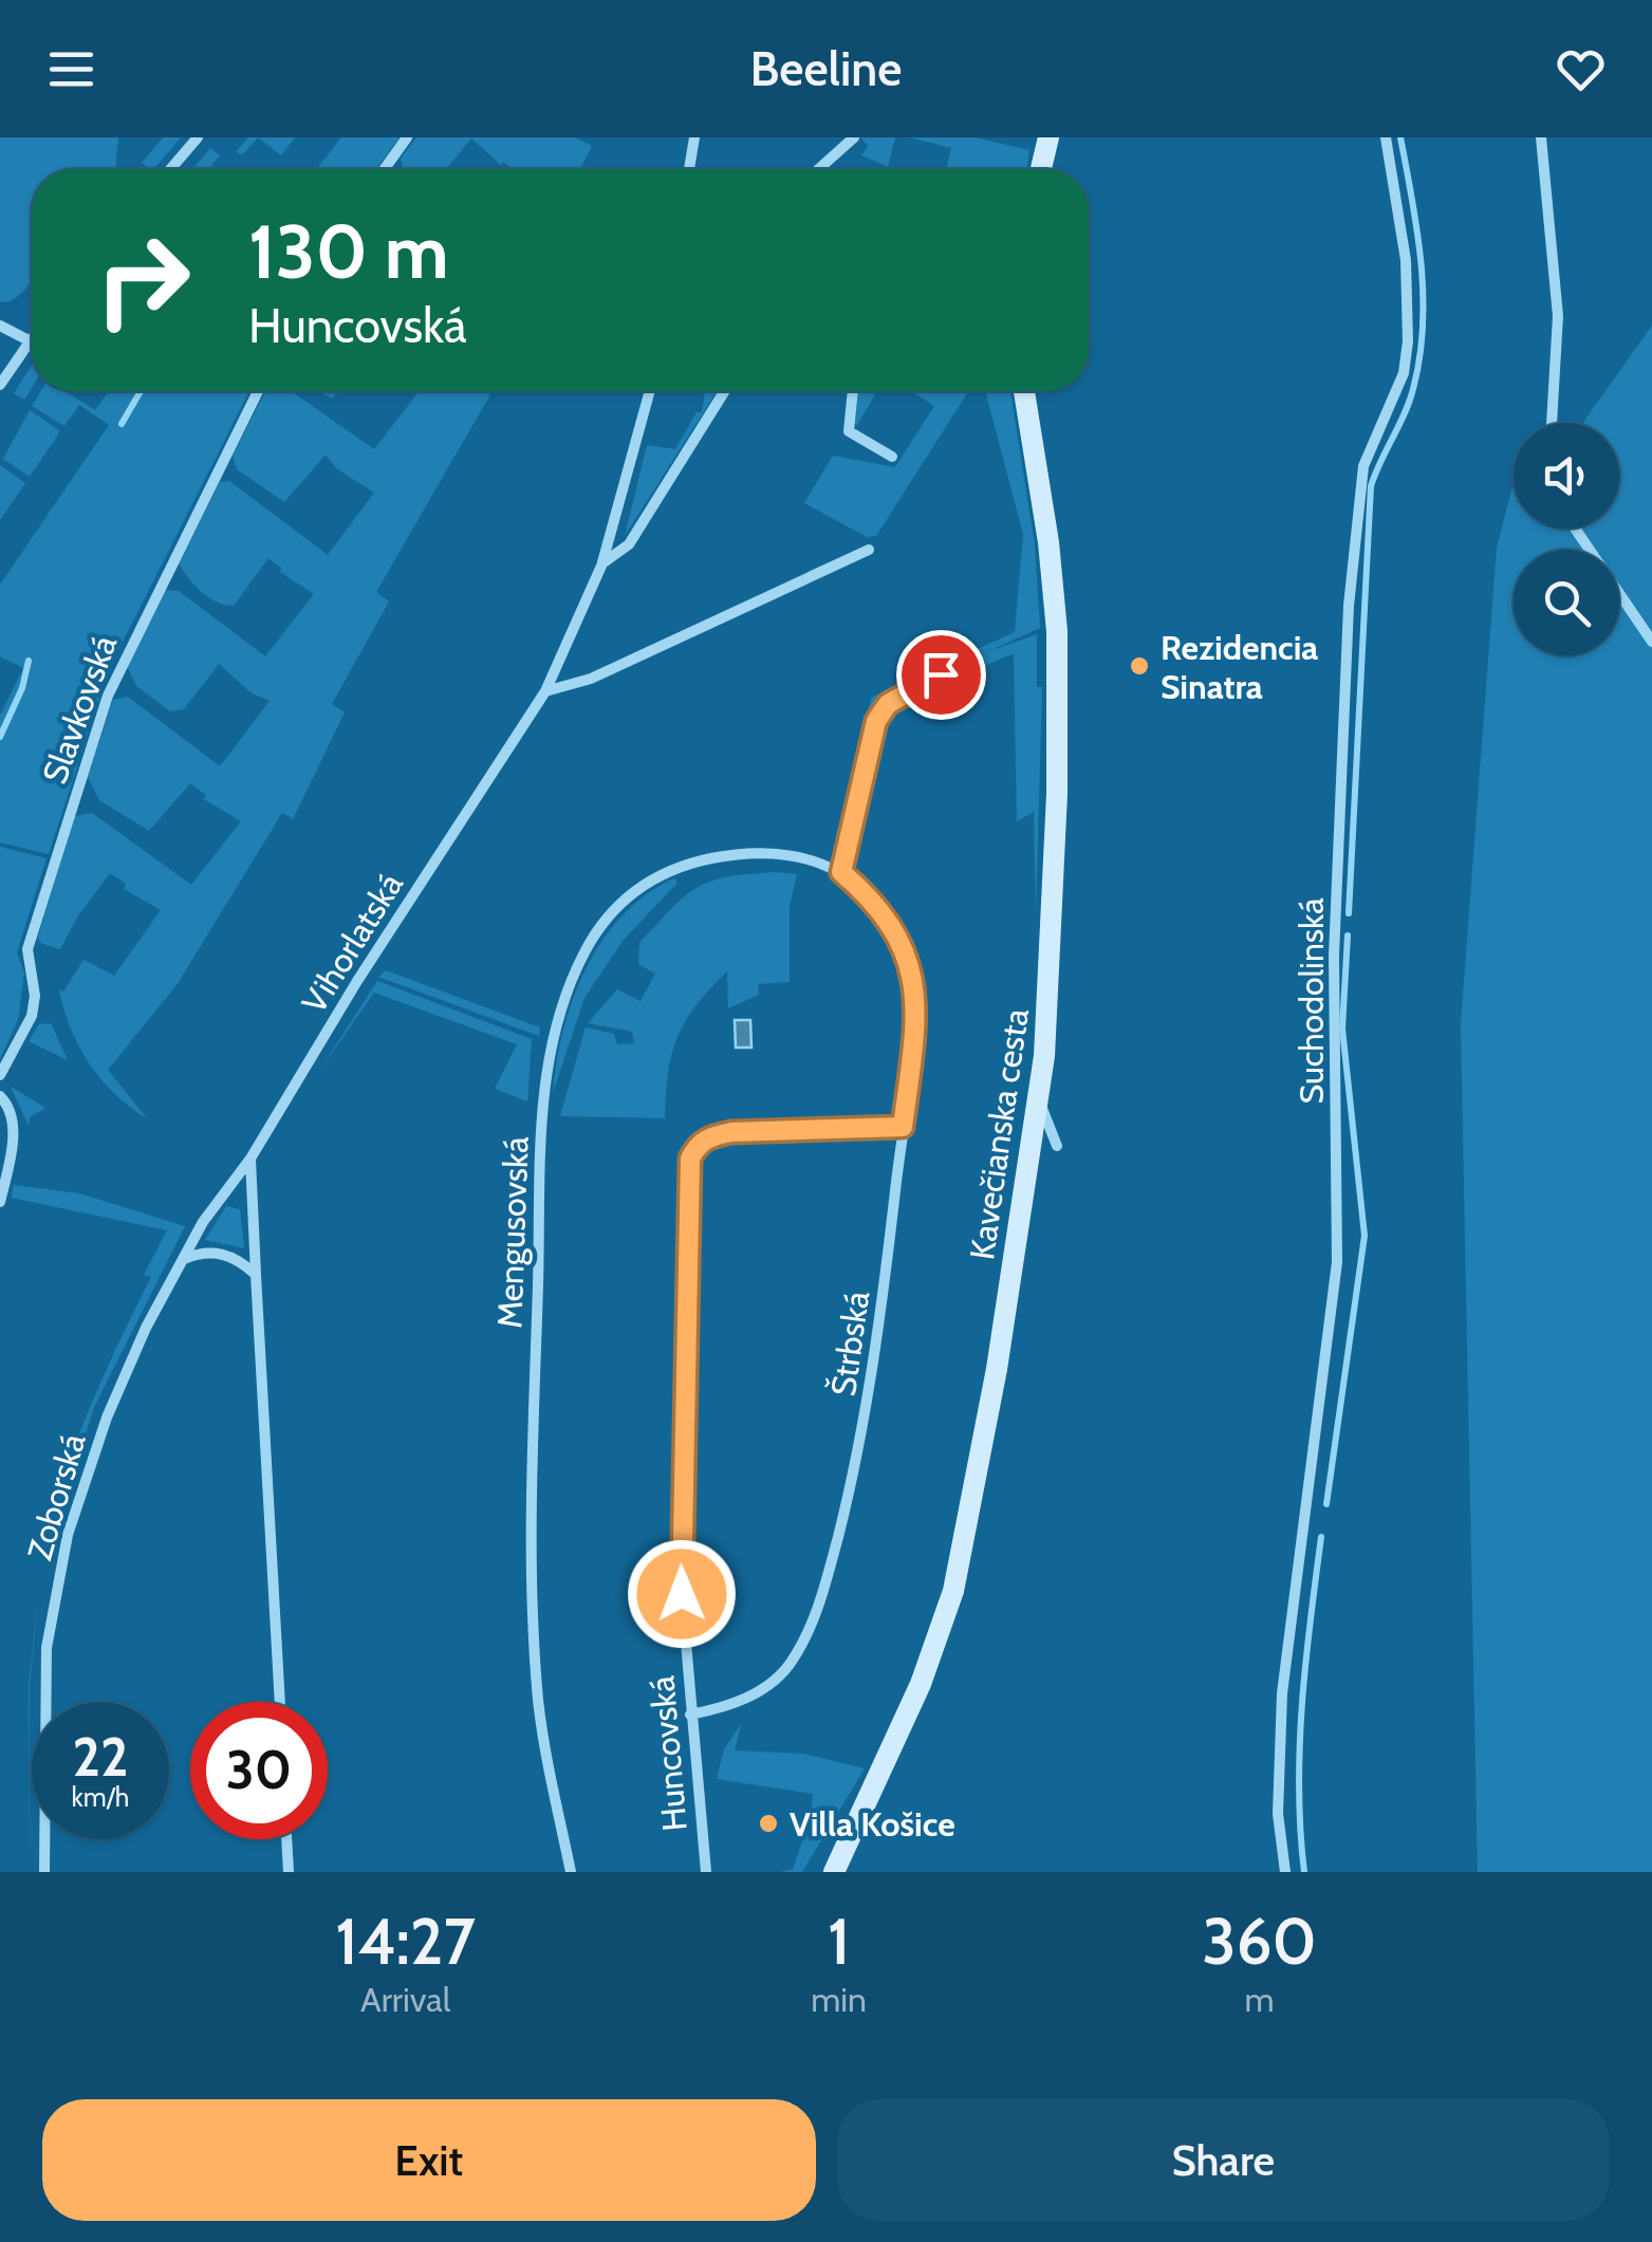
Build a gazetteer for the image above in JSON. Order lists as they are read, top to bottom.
{
  "streets": {
    "street": [
      "Slavkovská",
      "Vihorlatská",
      "Suchodolinská",
      "Kavečianska cesta",
      "Mengusovská",
      "Štrbská",
      "Zoborská",
      "Huncovská"
    ]
  },
  "crossings": [
    ["Vihorlatská", "Zoborská"],
    ["Mengusovská", "Štrbská"],
    ["Štrbská", "Huncovská"]
  ],
  "places": ["Rezidencia Sinatra", "Villa Košice"],
  "page": {
    "header": "Beeline",
    "turn": ["130 m", "Huncovská"],
    "speed": "22 km/h",
    "limit": "30",
    "eta": [
      "14:27",
      "Arrival",
      "1",
      "min",
      "360",
      "m"
    ],
    "buttons": ["Exit", "Share"]
  }
}
